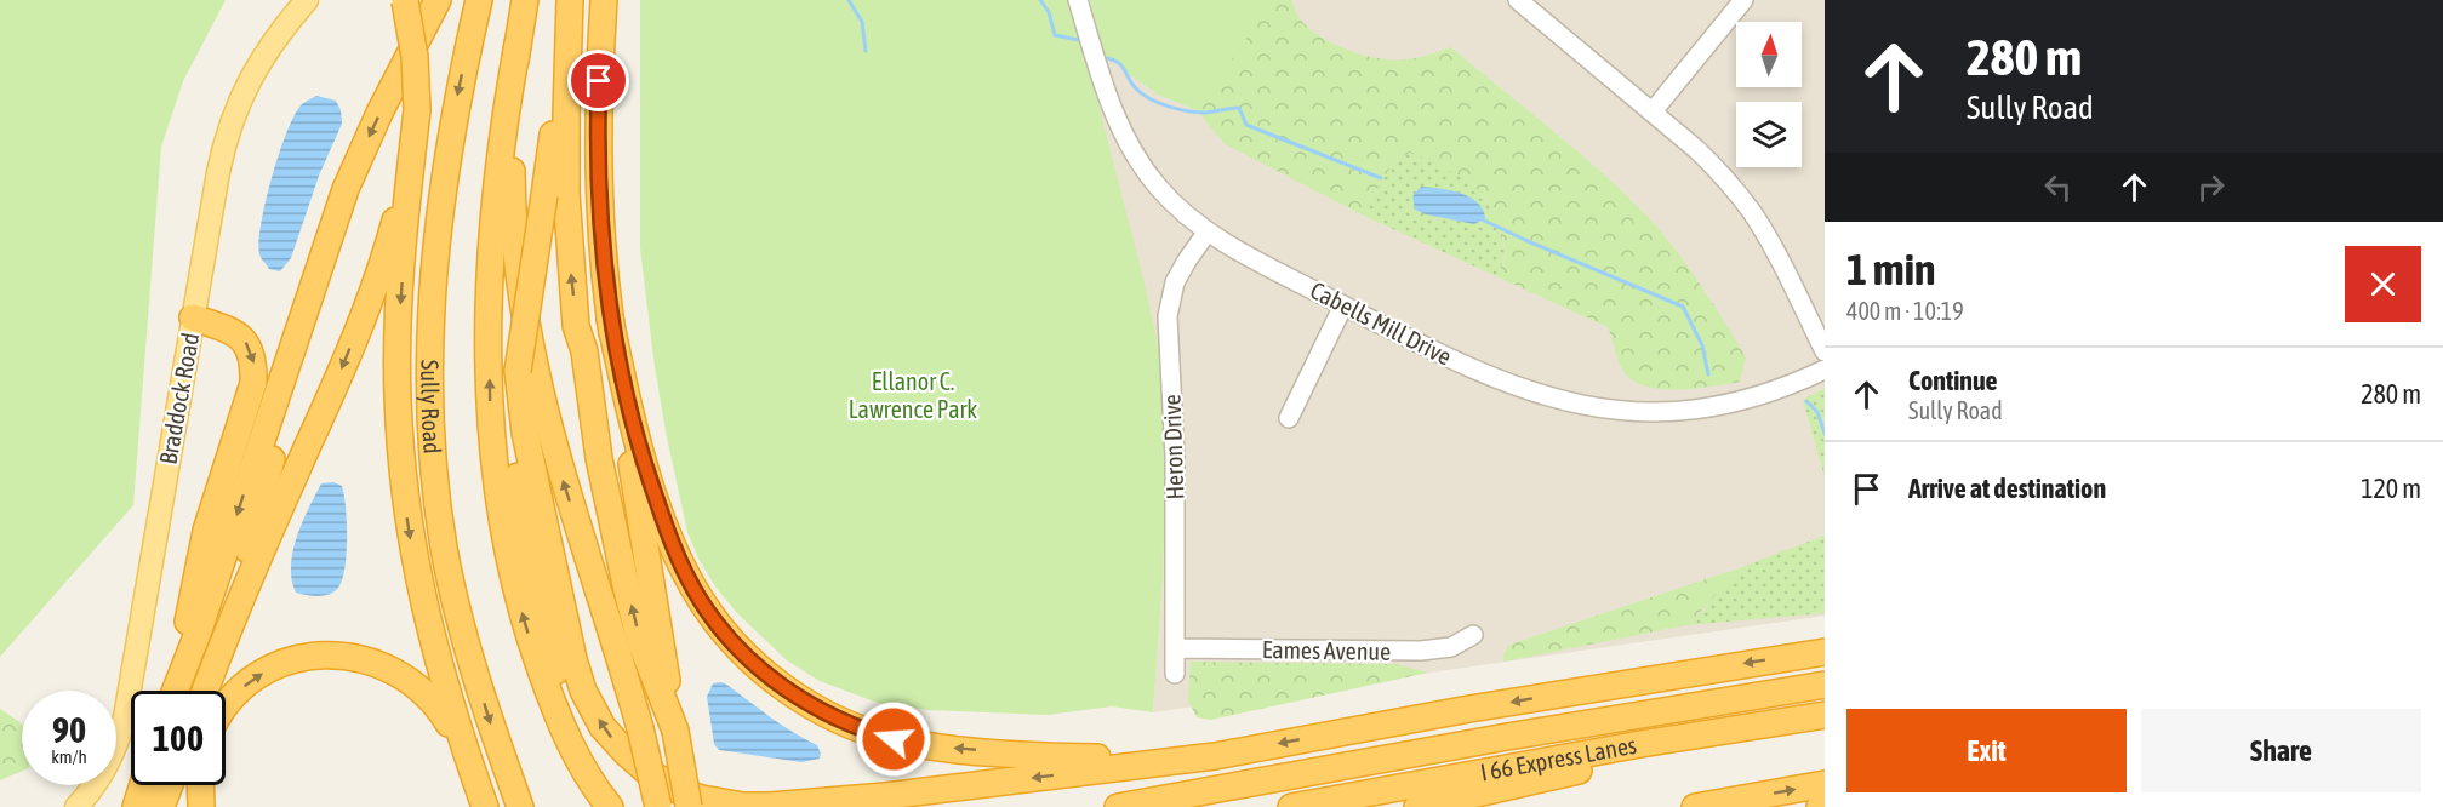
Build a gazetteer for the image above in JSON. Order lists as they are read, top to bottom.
{
  "streets": {
    "highway": ["Sully Road", "I 66 Express Lanes"],
    "main road": ["Braddock Road"],
    "street": ["Cabells Mill Drive", "Heron Drive", "Eames Avenue"]
  },
  "crossings": [
    ["Cabells Mill Drive", "Heron Drive"],
    ["Heron Drive", "Eames Avenue"]
  ],
  "parks": ["Ellanor C. Lawrence Park"],
  "north": "top",
  "page": {
    "turn": ["280 m", "Sully Road"],
    "heading": ["1 min", "400 m · 10:19"],
    "list": [
      {
        "name": "Continue",
        "note": "Sully Road",
        "value": "280 m"
      },
      {
        "name": "Arrive at destination",
        "value": "120 m"
      }
    ],
    "speed": "90 km/h",
    "limit": "100",
    "buttons": ["Exit", "Share"]
  }
}
